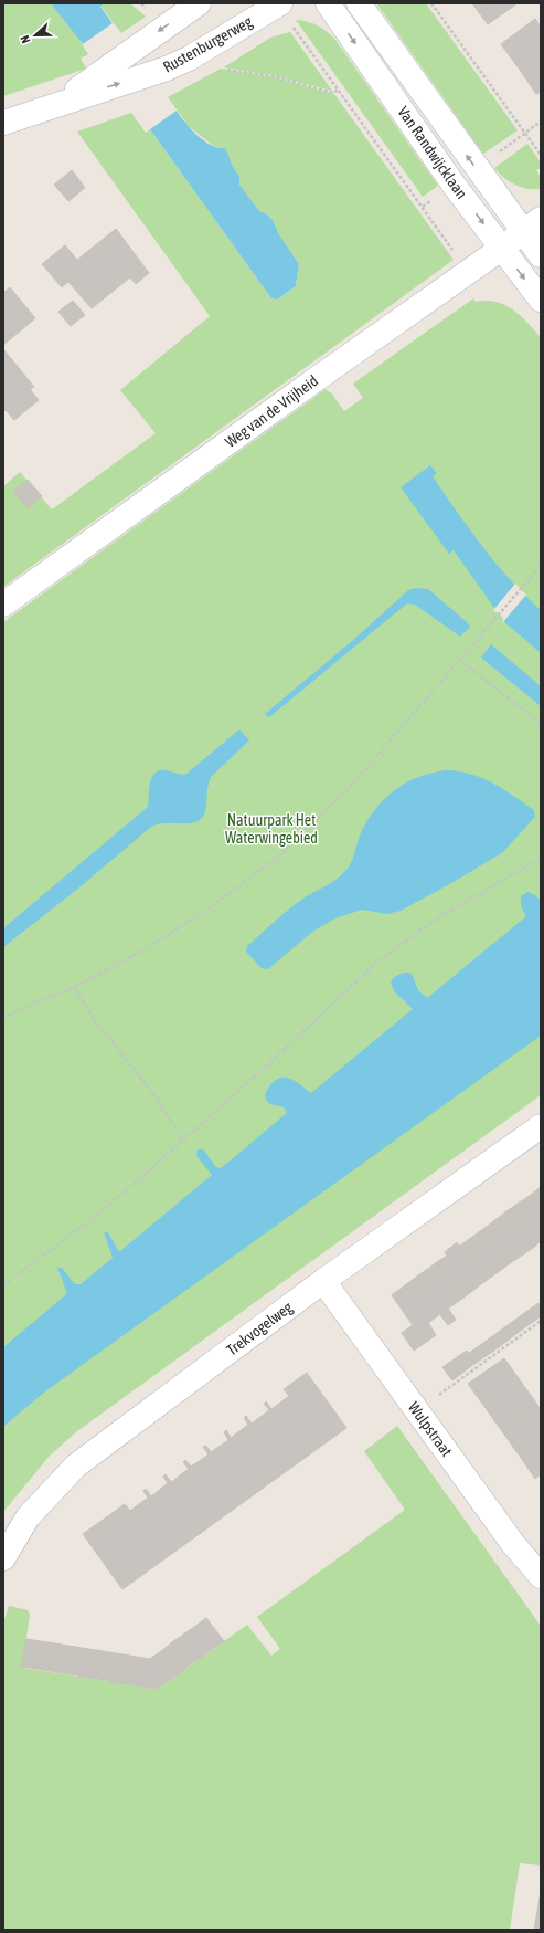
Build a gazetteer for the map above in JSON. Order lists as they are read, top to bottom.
{
  "streets": {
    "street": [
      "Rustenburgerweg",
      "Van Randwijcklaan",
      "Weg van de Vrijheid",
      "Trekvogelweg",
      "Wulpstraat"
    ]
  },
  "crossings": [
    ["Van Randwijcklaan", "Weg van de Vrijheid"],
    ["Trekvogelweg", "Wulpstraat"]
  ],
  "parks": ["Natuurpark Het Waterwingebied"],
  "north": "left"
}
